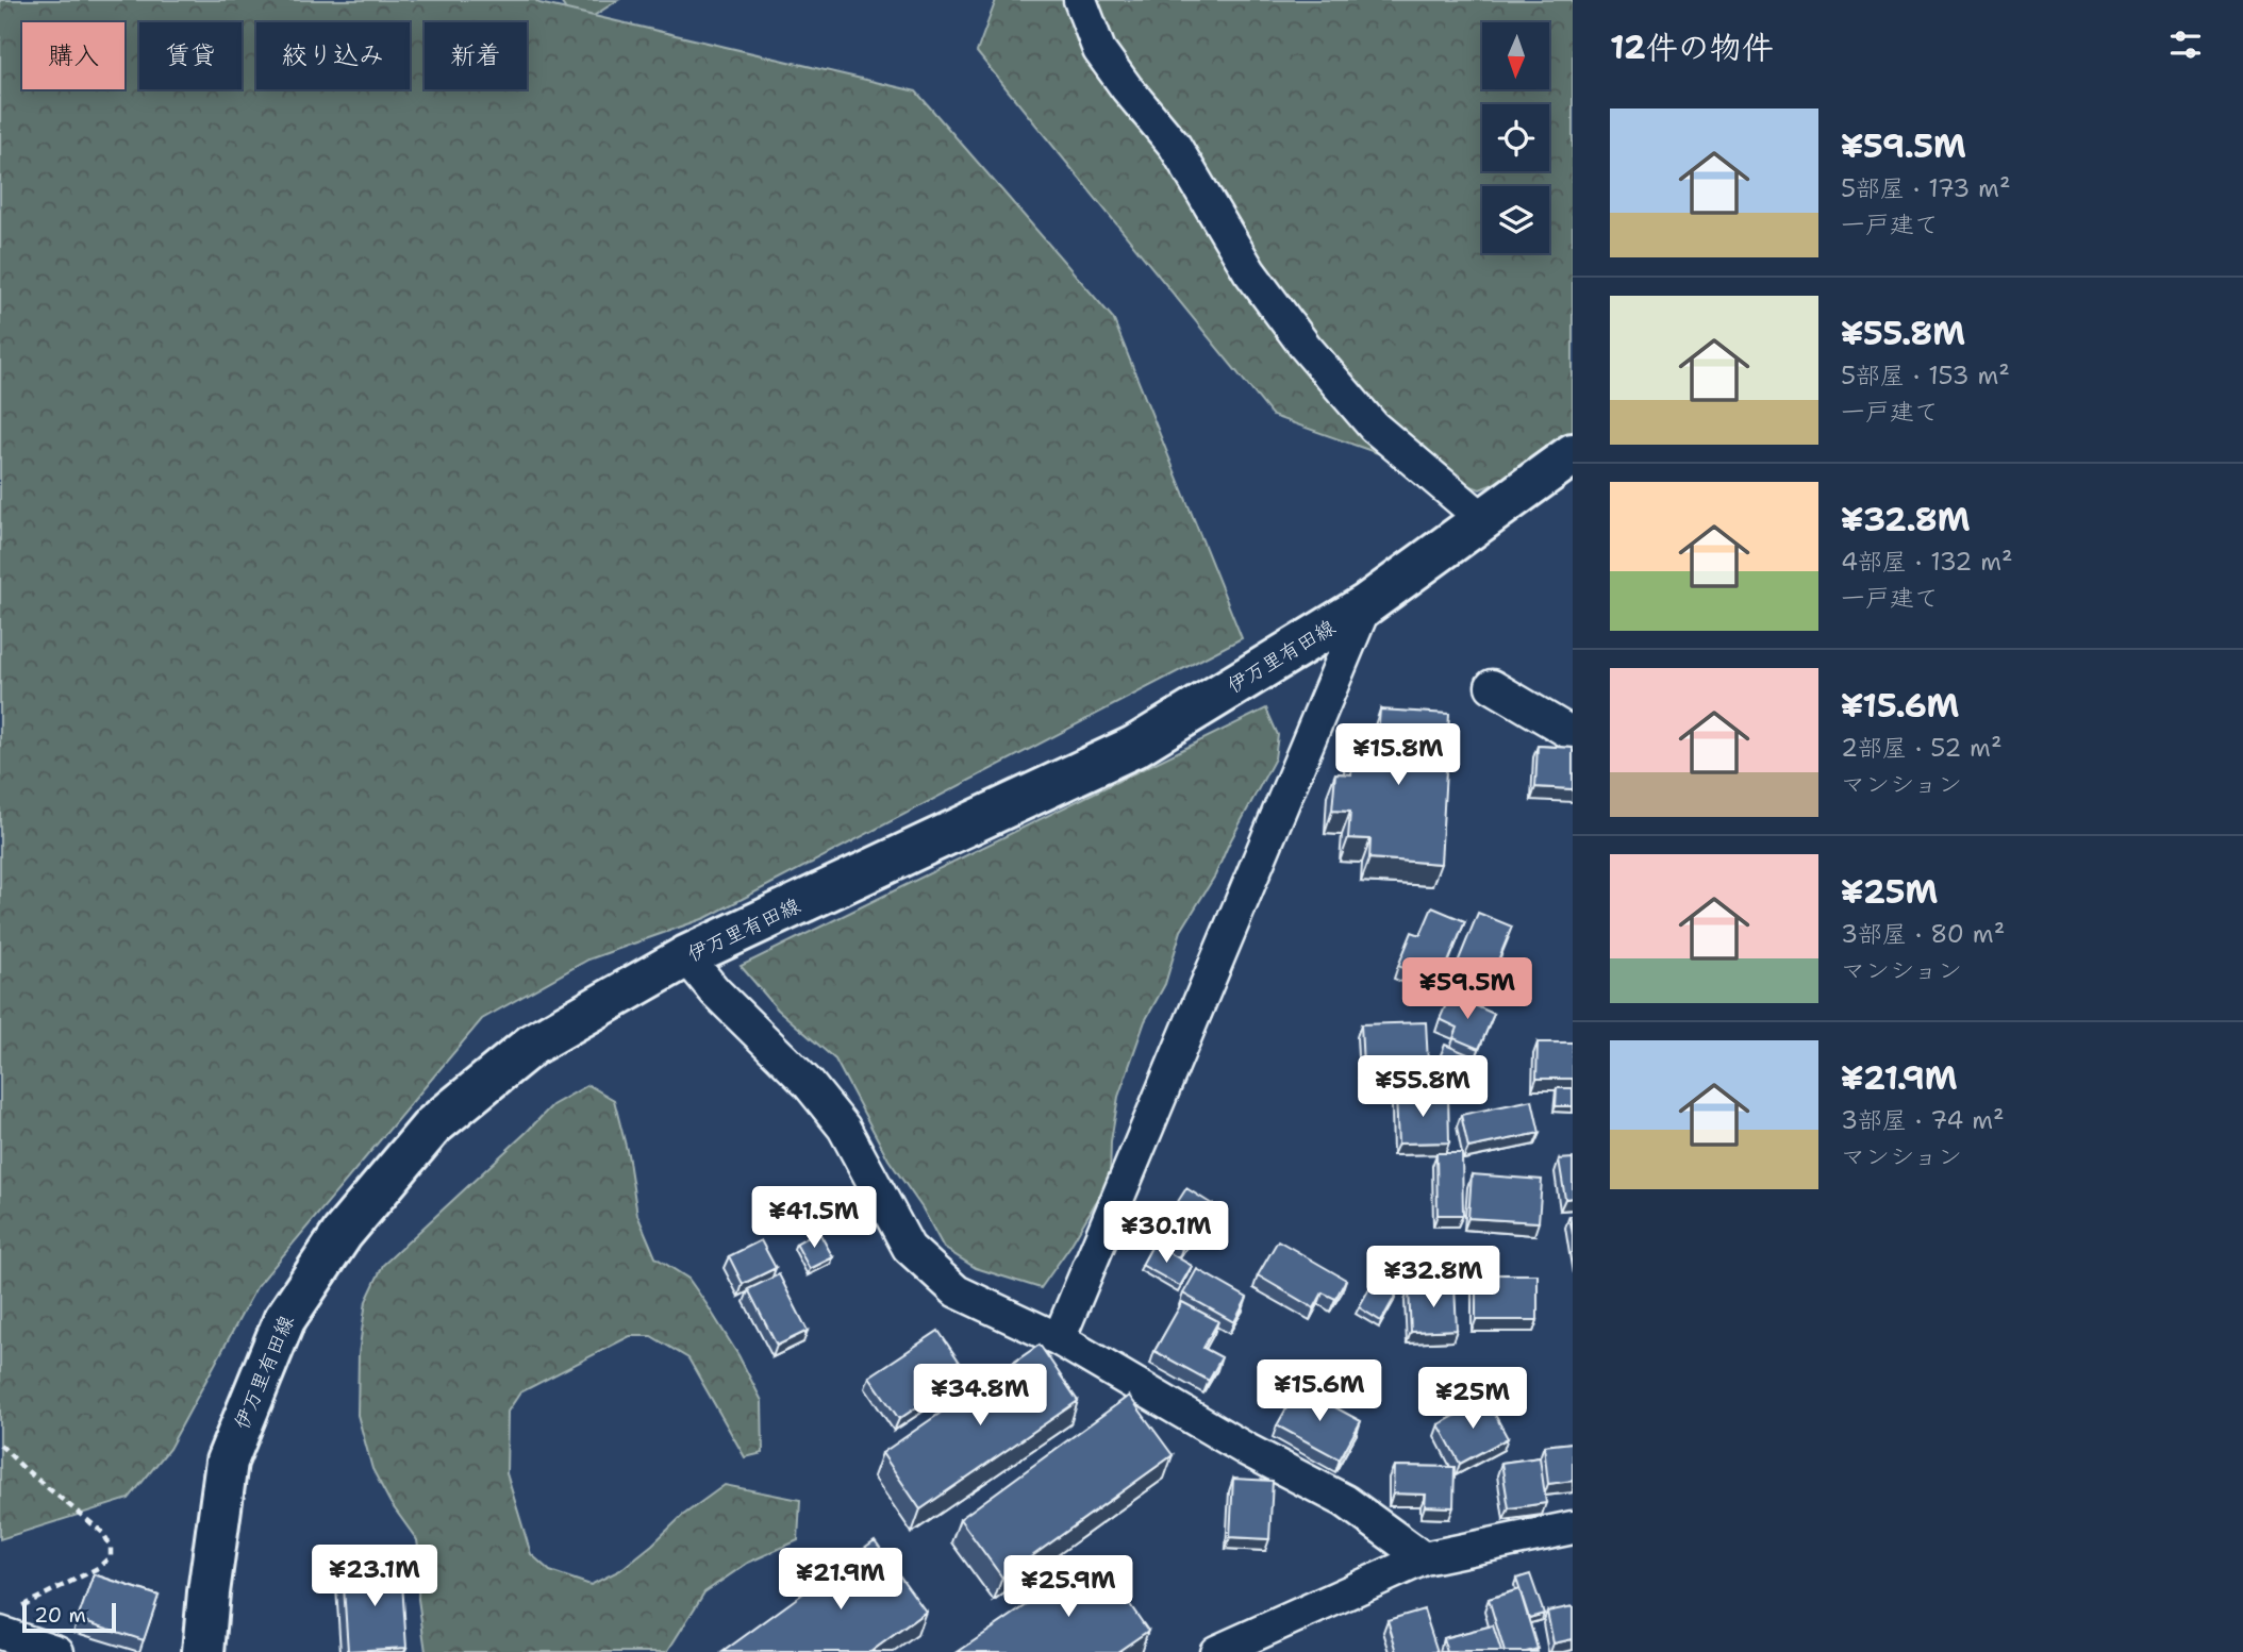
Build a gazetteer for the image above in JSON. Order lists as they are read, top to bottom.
{
  "streets": {
    "main road": ["伊万里有田線"]
  },
  "scale_bar": "20 m",
  "north": "bottom",
  "page": {
    "heading": "12件の物件",
    "chip": [
      "購入",
      "賃貸",
      "絞り込み",
      "新着"
    ],
    "list": [
      {
        "name": "¥59.5M",
        "note": "5部屋 · 173 m² · 一戸建て"
      },
      {
        "name": "¥55.8M",
        "note": "5部屋 · 153 m² · 一戸建て"
      },
      {
        "name": "¥32.8M",
        "note": "4部屋 · 132 m² · 一戸建て"
      },
      {
        "name": "¥15.6M",
        "note": "2部屋 · 52 m² · マンション"
      },
      {
        "name": "¥25M",
        "note": "3部屋 · 80 m² · マンション"
      },
      {
        "name": "¥21.9M",
        "note": "3部屋 · 74 m² · マンション"
      }
    ],
    "price": [
      "¥15.8M",
      "¥59.5M",
      "¥55.8M",
      "¥41.5M",
      "¥30.1M",
      "¥32.8M",
      "¥15.6M",
      "¥34.8M",
      "¥25M",
      "¥23.1M",
      "¥21.9M",
      "¥25.9M"
    ],
    "scale": "20 m"
  }
}
